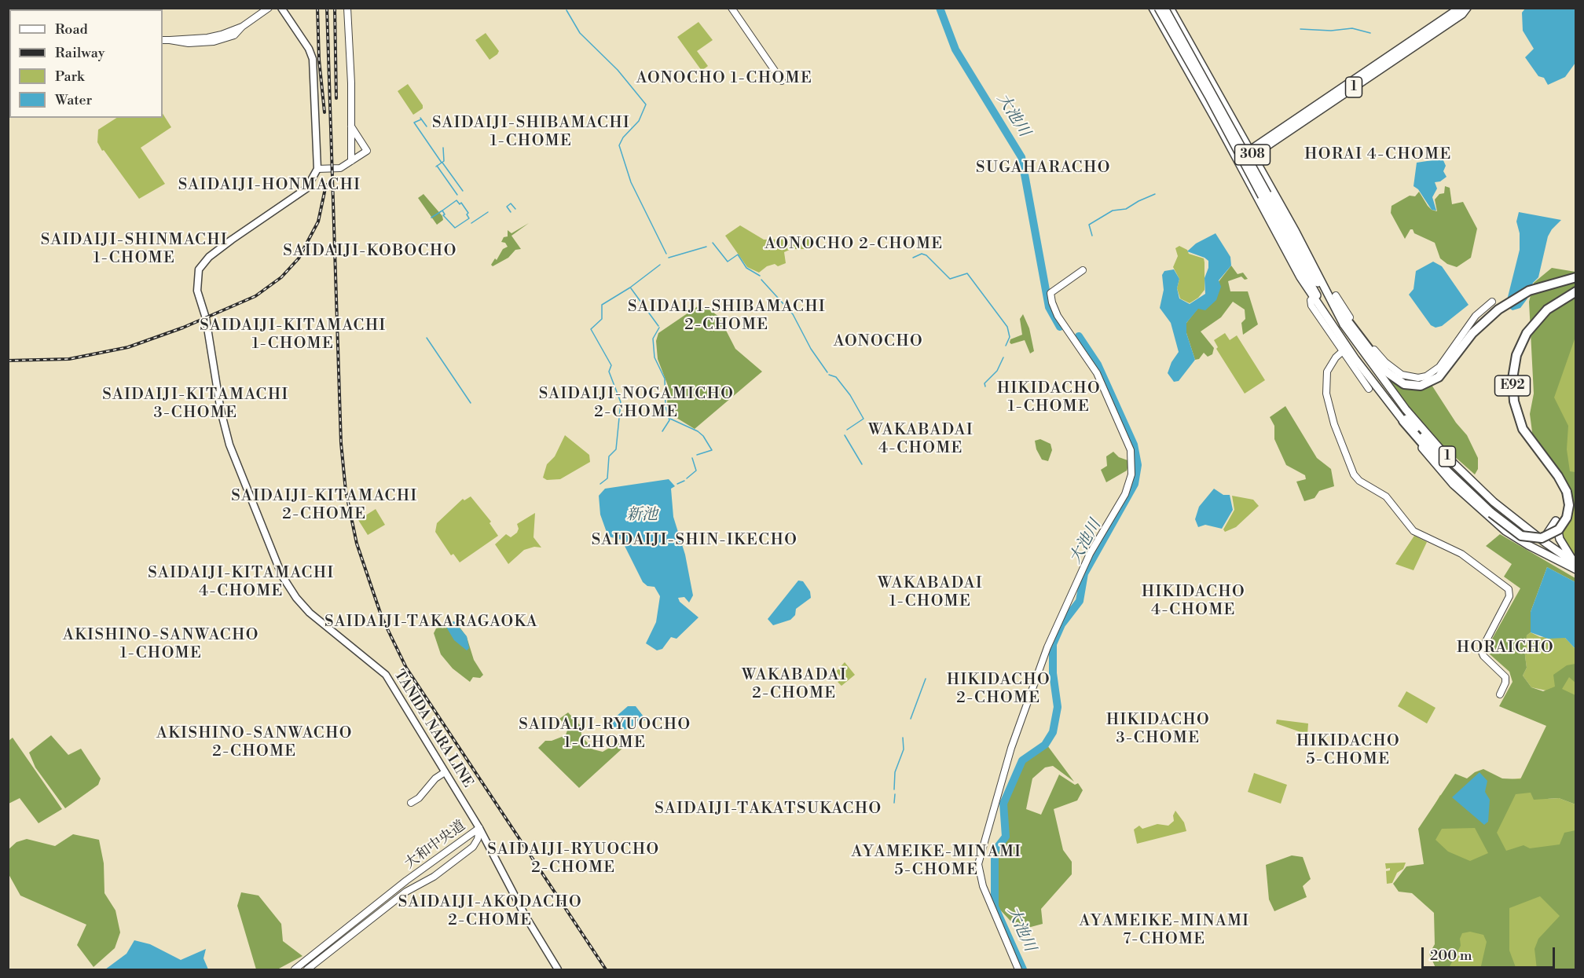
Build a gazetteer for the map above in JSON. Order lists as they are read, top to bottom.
{
  "streets": {
    "highway": ["E92"],
    "main road": ["1", "308", "TANIDA NARA LINE"],
    "street": ["大和中央道"]
  },
  "crossings": [
    ["1", "308"],
    ["1", "E92"],
    ["308", "E92"],
    ["TANIDA NARA LINE", "大和中央道"]
  ],
  "districts": [
    "AONOCHO 1-CHOME",
    "SAIDAIJI-SHIBAMACHI 1-CHOME",
    "HORAI 4-CHOME",
    "SUGAHARACHO",
    "SAIDAIJI-HONMACHI",
    "SAIDAIJI-SHINMACHI 1-CHOME",
    "AONOCHO 2-CHOME",
    "SAIDAIJI-KOBOCHO",
    "SAIDAIJI-SHIBAMACHI 2-CHOME",
    "SAIDAIJI-KITAMACHI 1-CHOME",
    "AONOCHO",
    "HIKIDACHO 1-CHOME",
    "SAIDAIJI-NOGAMICHO 2-CHOME",
    "SAIDAIJI-KITAMACHI 3-CHOME",
    "WAKABADAI 4-CHOME",
    "SAIDAIJI-KITAMACHI 2-CHOME",
    "SAIDAIJI-SHIN-IKECHO",
    "SAIDAIJI-KITAMACHI 4-CHOME",
    "WAKABADAI 1-CHOME",
    "HIKIDACHO 4-CHOME",
    "SAIDAIJI-TAKARAGAOKA",
    "AKISHINO-SANWACHO 1-CHOME",
    "HORAICHO",
    "WAKABADAI 2-CHOME",
    "HIKIDACHO 2-CHOME",
    "HIKIDACHO 3-CHOME",
    "SAIDAIJI-RYUOCHO 1-CHOME",
    "AKISHINO-SANWACHO 2-CHOME",
    "HIKIDACHO 5-CHOME",
    "SAIDAIJI-TAKATSUKACHO",
    "SAIDAIJI-RYUOCHO 2-CHOME",
    "AYAMEIKE-MINAMI 5-CHOME",
    "SAIDAIJI-AKODACHO 2-CHOME",
    "AYAMEIKE-MINAMI 7-CHOME"
  ],
  "water": ["大池川", "新池"],
  "legend": [
    "Road",
    "Railway",
    "Park",
    "Water"
  ],
  "scale_bar": "200 m"
}
